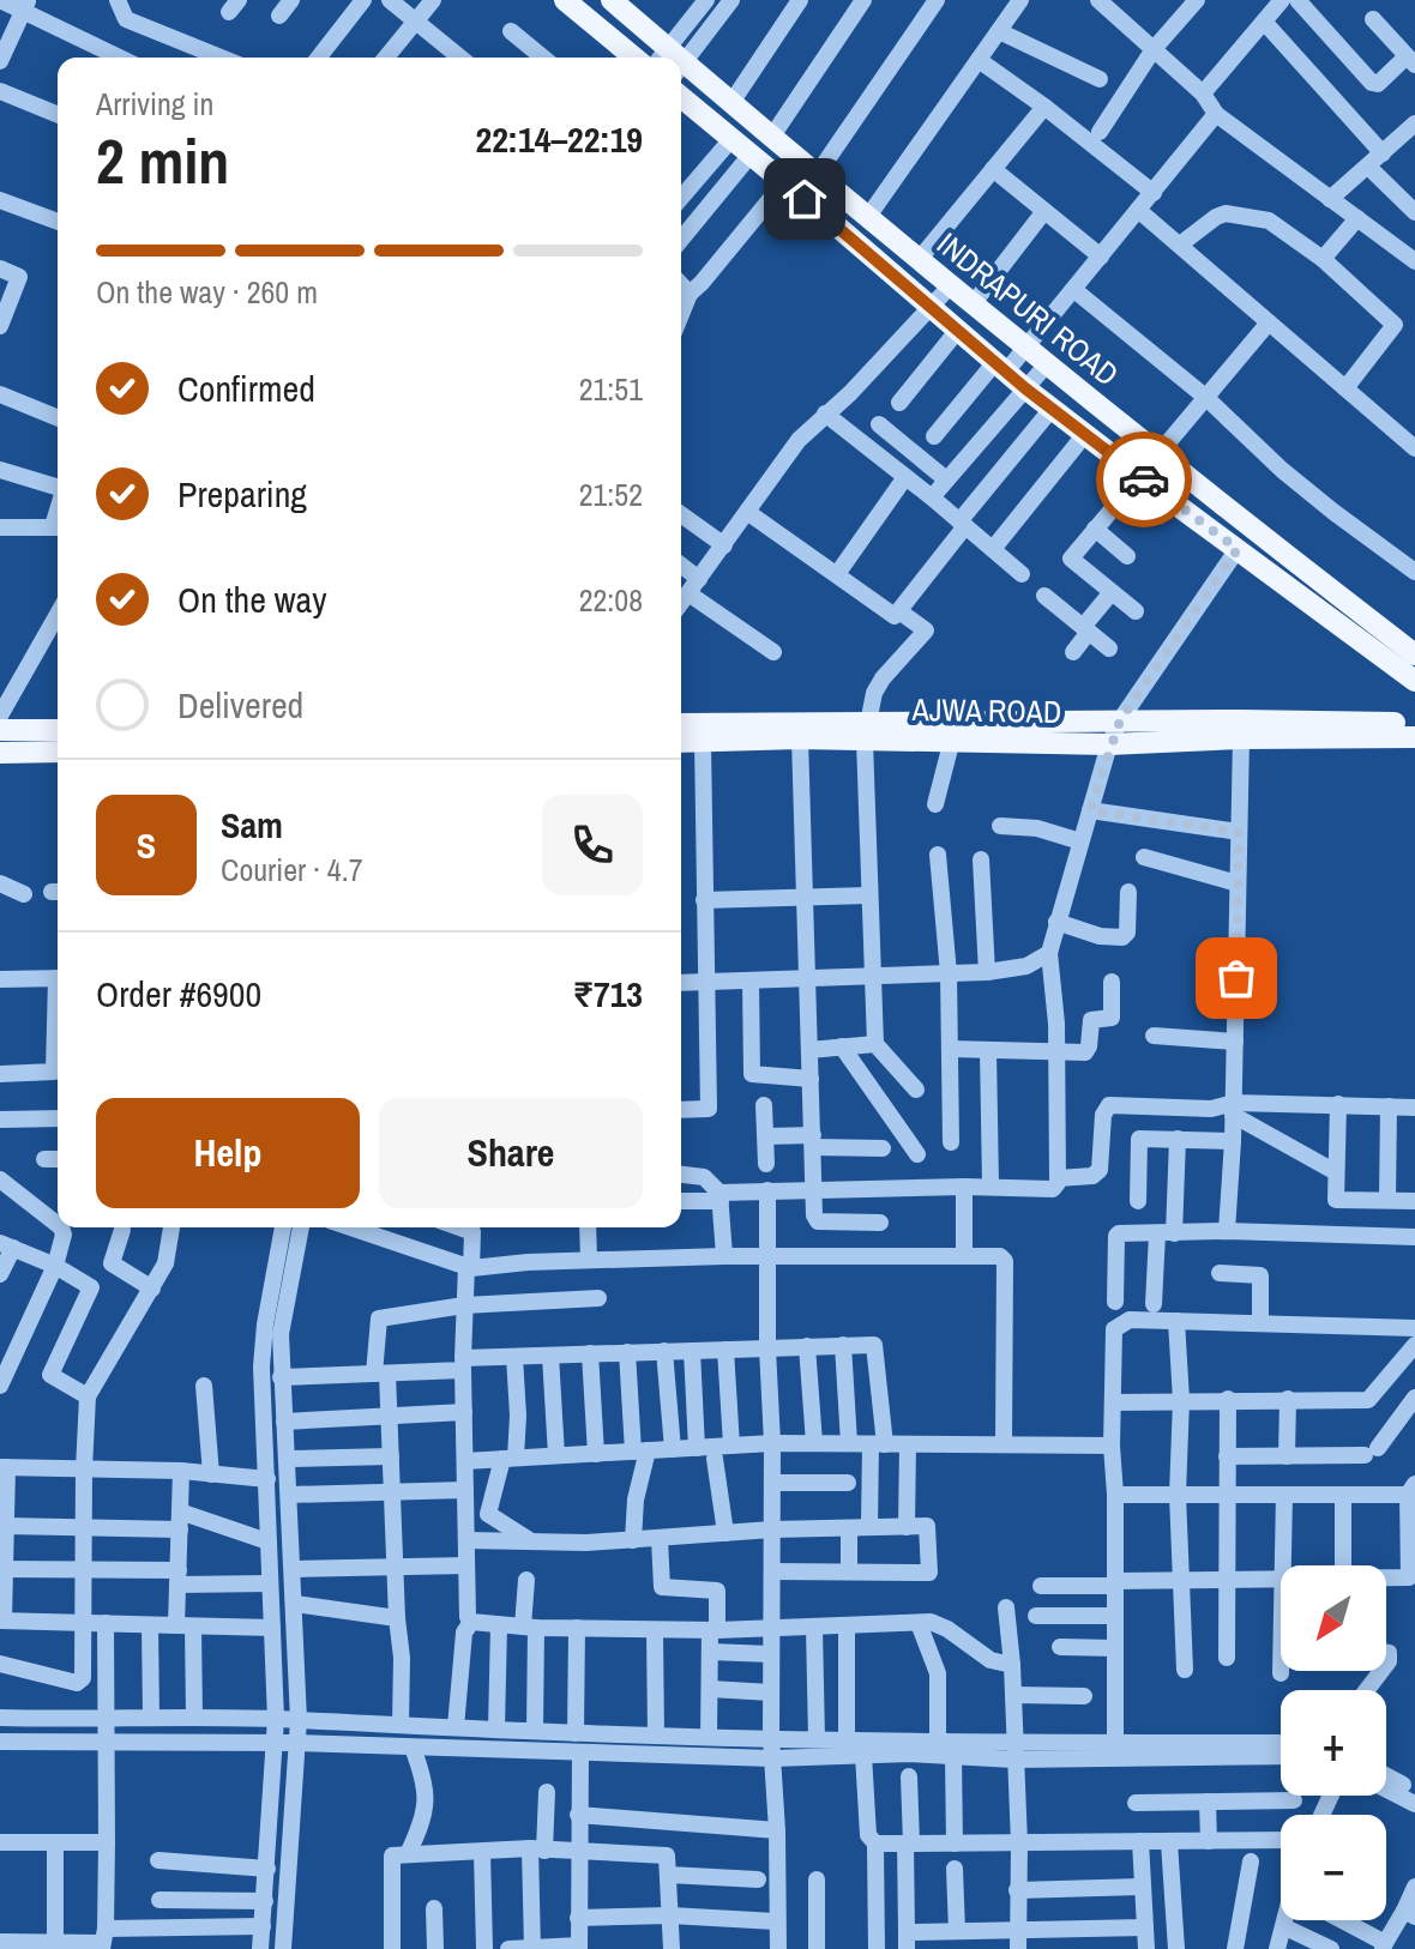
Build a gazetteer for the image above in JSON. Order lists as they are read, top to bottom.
{
  "streets": {
    "main road": ["INDRAPURI ROAD", "AJWA ROAD"]
  },
  "north": "bottom left",
  "page": {
    "heading": ["2 min", "Arriving in", "22:14–22:19"],
    "panel": [
      "Sam",
      "Courier · 4.7",
      "Order #6900",
      "₹713"
    ],
    "bar": "On the way · 260 m",
    "list": [
      ["Confirmed", "21:51"],
      ["Preparing", "21:52"],
      ["On the way", "22:08"],
      "Delivered"
    ],
    "round": "S",
    "buttons": ["Help", "Share"],
    "map_buttons": ["+", "−"]
  }
}
